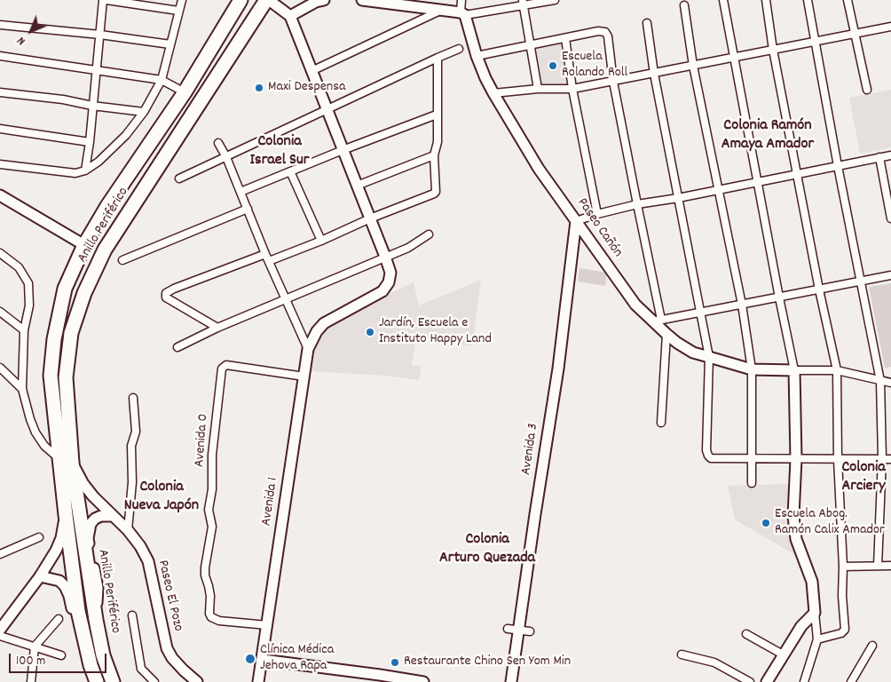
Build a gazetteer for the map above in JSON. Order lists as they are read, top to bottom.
{
  "streets": {
    "highway": ["Anillo Periférico"],
    "street": [
      "Paseo Cañón",
      "Avenida 0",
      "Avenida 3",
      "Avenida 1",
      "Paseo El Pozo"
    ]
  },
  "crossings": [
    ["Anillo Periférico", "Paseo El Pozo"],
    ["Paseo Cañón", "Avenida 3"],
    ["Avenida 0", "Avenida 1"]
  ],
  "districts": [
    "Colonia Ramón Amaya Amador",
    "Colonia Israel Sur",
    "Colonia Arciery",
    "Colonia Nueva Japón",
    "Colonia Arturo Quezada"
  ],
  "places": [
    "Escuela Rolando Roll",
    "Maxi Despensa",
    "Jardín, Escuela e Instituto Happy Land",
    "Escuela Abog. Ramón Calix Amador",
    "Clínica Médica Jehova Rapa",
    "Restaurante Chino Sen Yom Min"
  ],
  "scale_bar": "100 m",
  "north": "bottom left"
}
